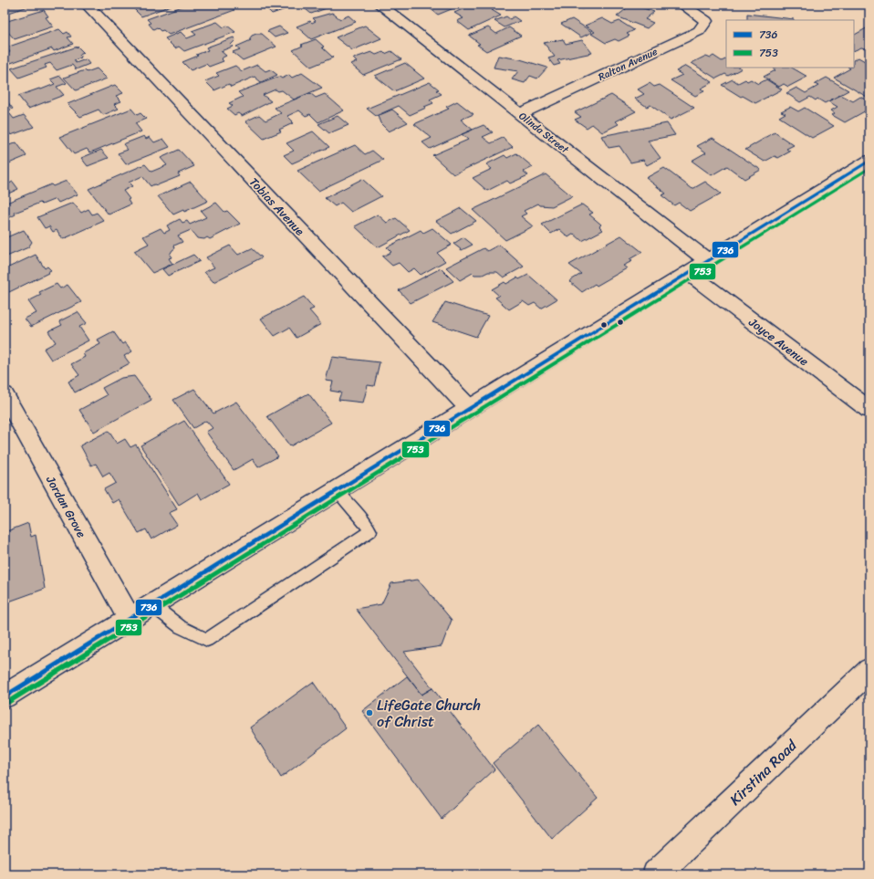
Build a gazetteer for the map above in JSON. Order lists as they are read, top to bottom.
{
  "streets": {
    "street": [
      "Ralton Avenue",
      "Olinda Street",
      "Tobias Avenue",
      "Joyce Avenue",
      "Jordan Grove",
      "Kirstina Road"
    ]
  },
  "crossings": [
    ["Ralton Avenue", "Olinda Street"]
  ],
  "places": ["LifeGate Church of Christ"],
  "lines": ["transit line 736", "transit line 753"],
  "legend": ["736", "753"]
}
